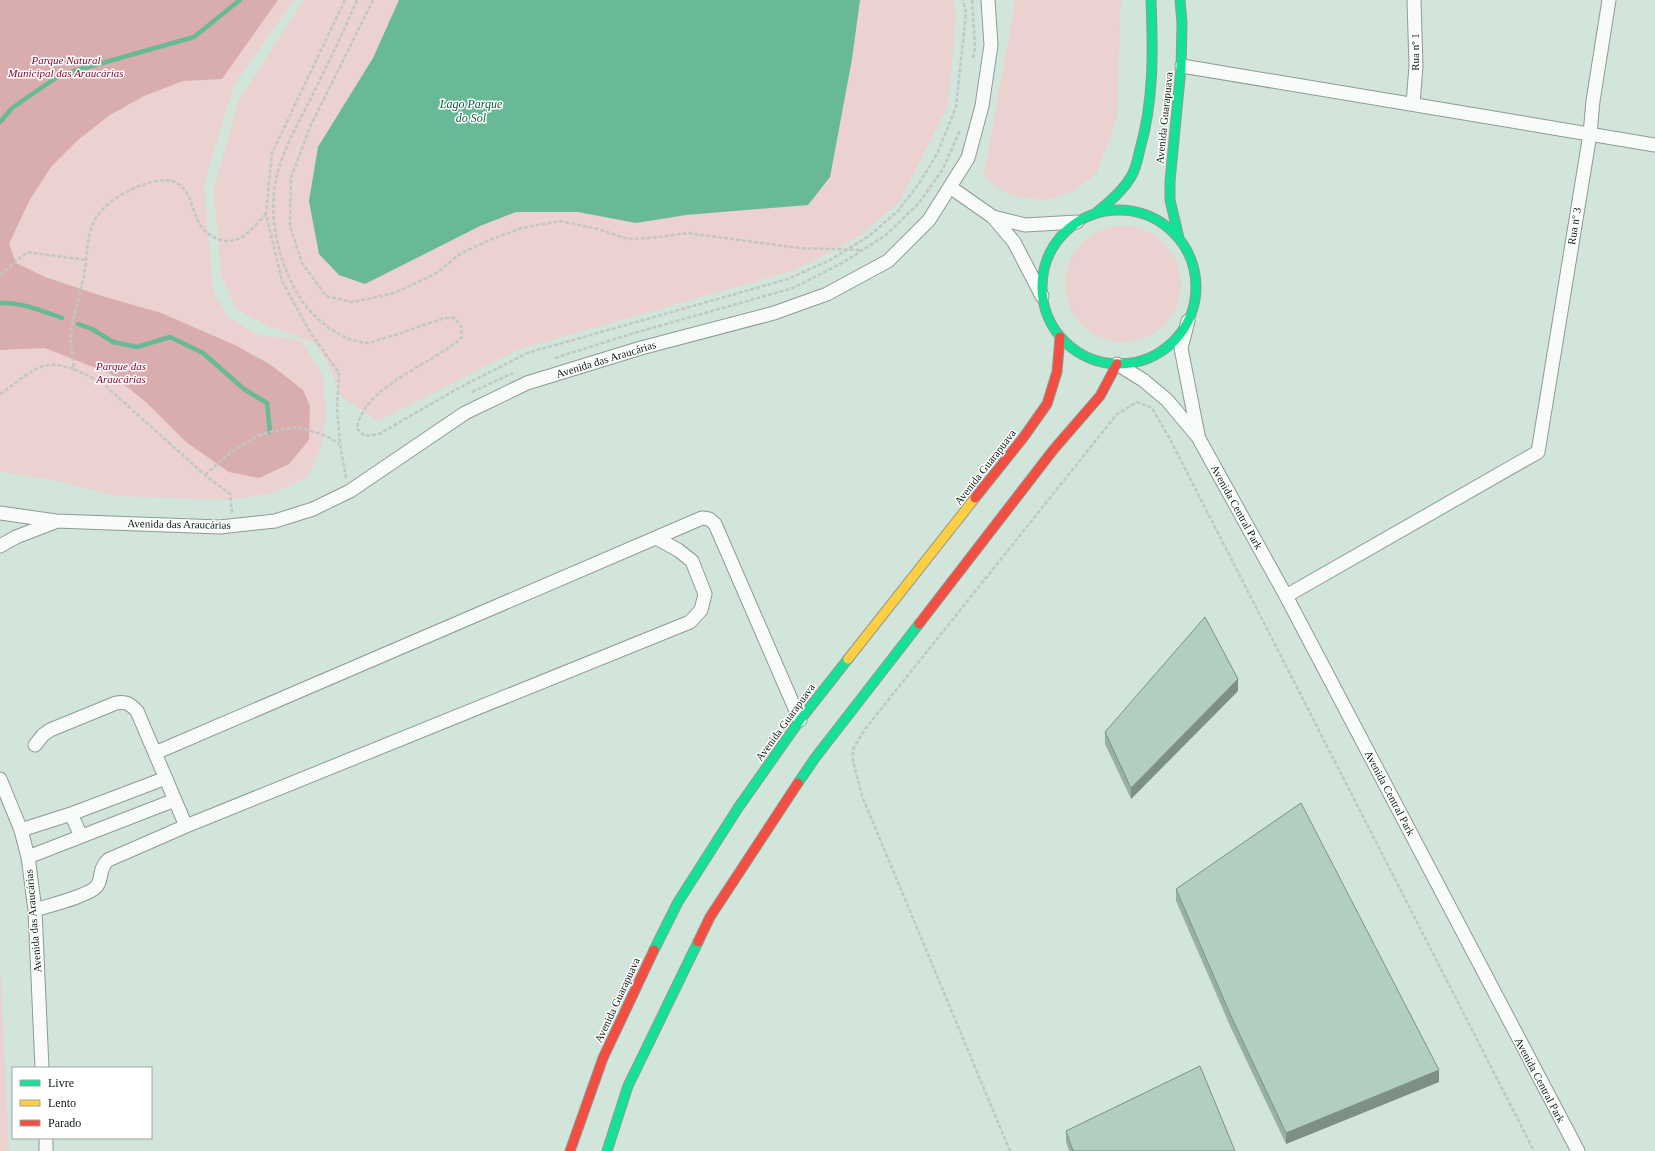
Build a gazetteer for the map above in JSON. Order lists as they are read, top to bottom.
{
  "streets": {
    "street": [
      "Rua nº 1",
      "Avenida Guarapuava",
      "Rua nº 3",
      "Avenida das Araucárias",
      "Avenida Central Park"
    ]
  },
  "crossings": [
    ["Rua nº 3", "Avenida Central Park"]
  ],
  "water": ["Lago Parque do Sol"],
  "parks": ["Parque Natural Municipal das Araucárias", "Parque das Araucárias"],
  "legend": ["Livre", "Lento", "Parado"]
}
